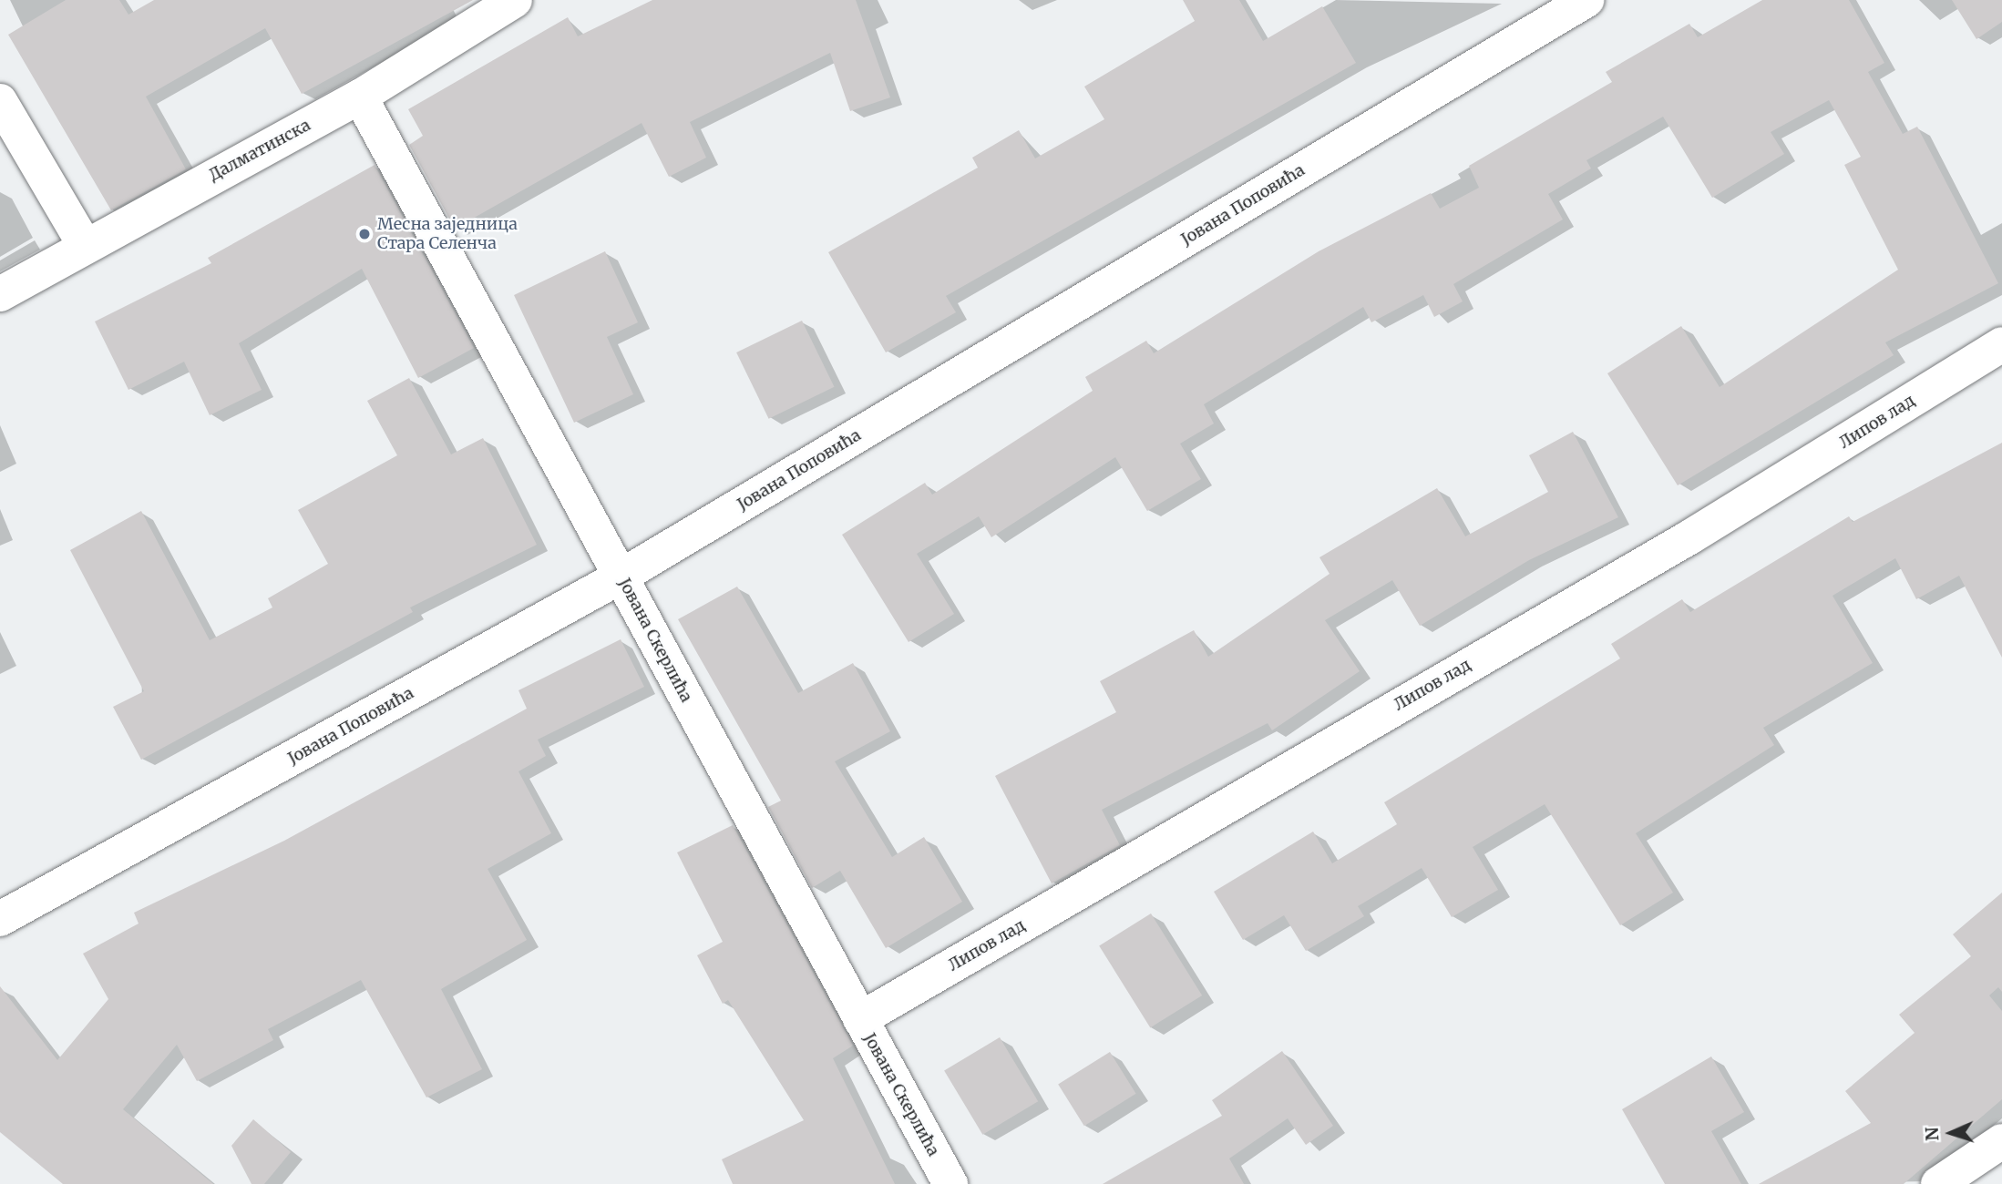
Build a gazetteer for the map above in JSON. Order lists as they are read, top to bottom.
{
  "streets": {
    "street": [
      "Далматинска",
      "Јована Поповића",
      "Липов лад",
      "Јована Скерлића"
    ]
  },
  "crossings": [
    ["Далматинска", "Јована Скерлића"],
    ["Јована Поповића", "Јована Скерлића"],
    ["Липов лад", "Јована Скерлића"]
  ],
  "places": ["Месна заједница Стара Селенча"],
  "north": "left"
}
